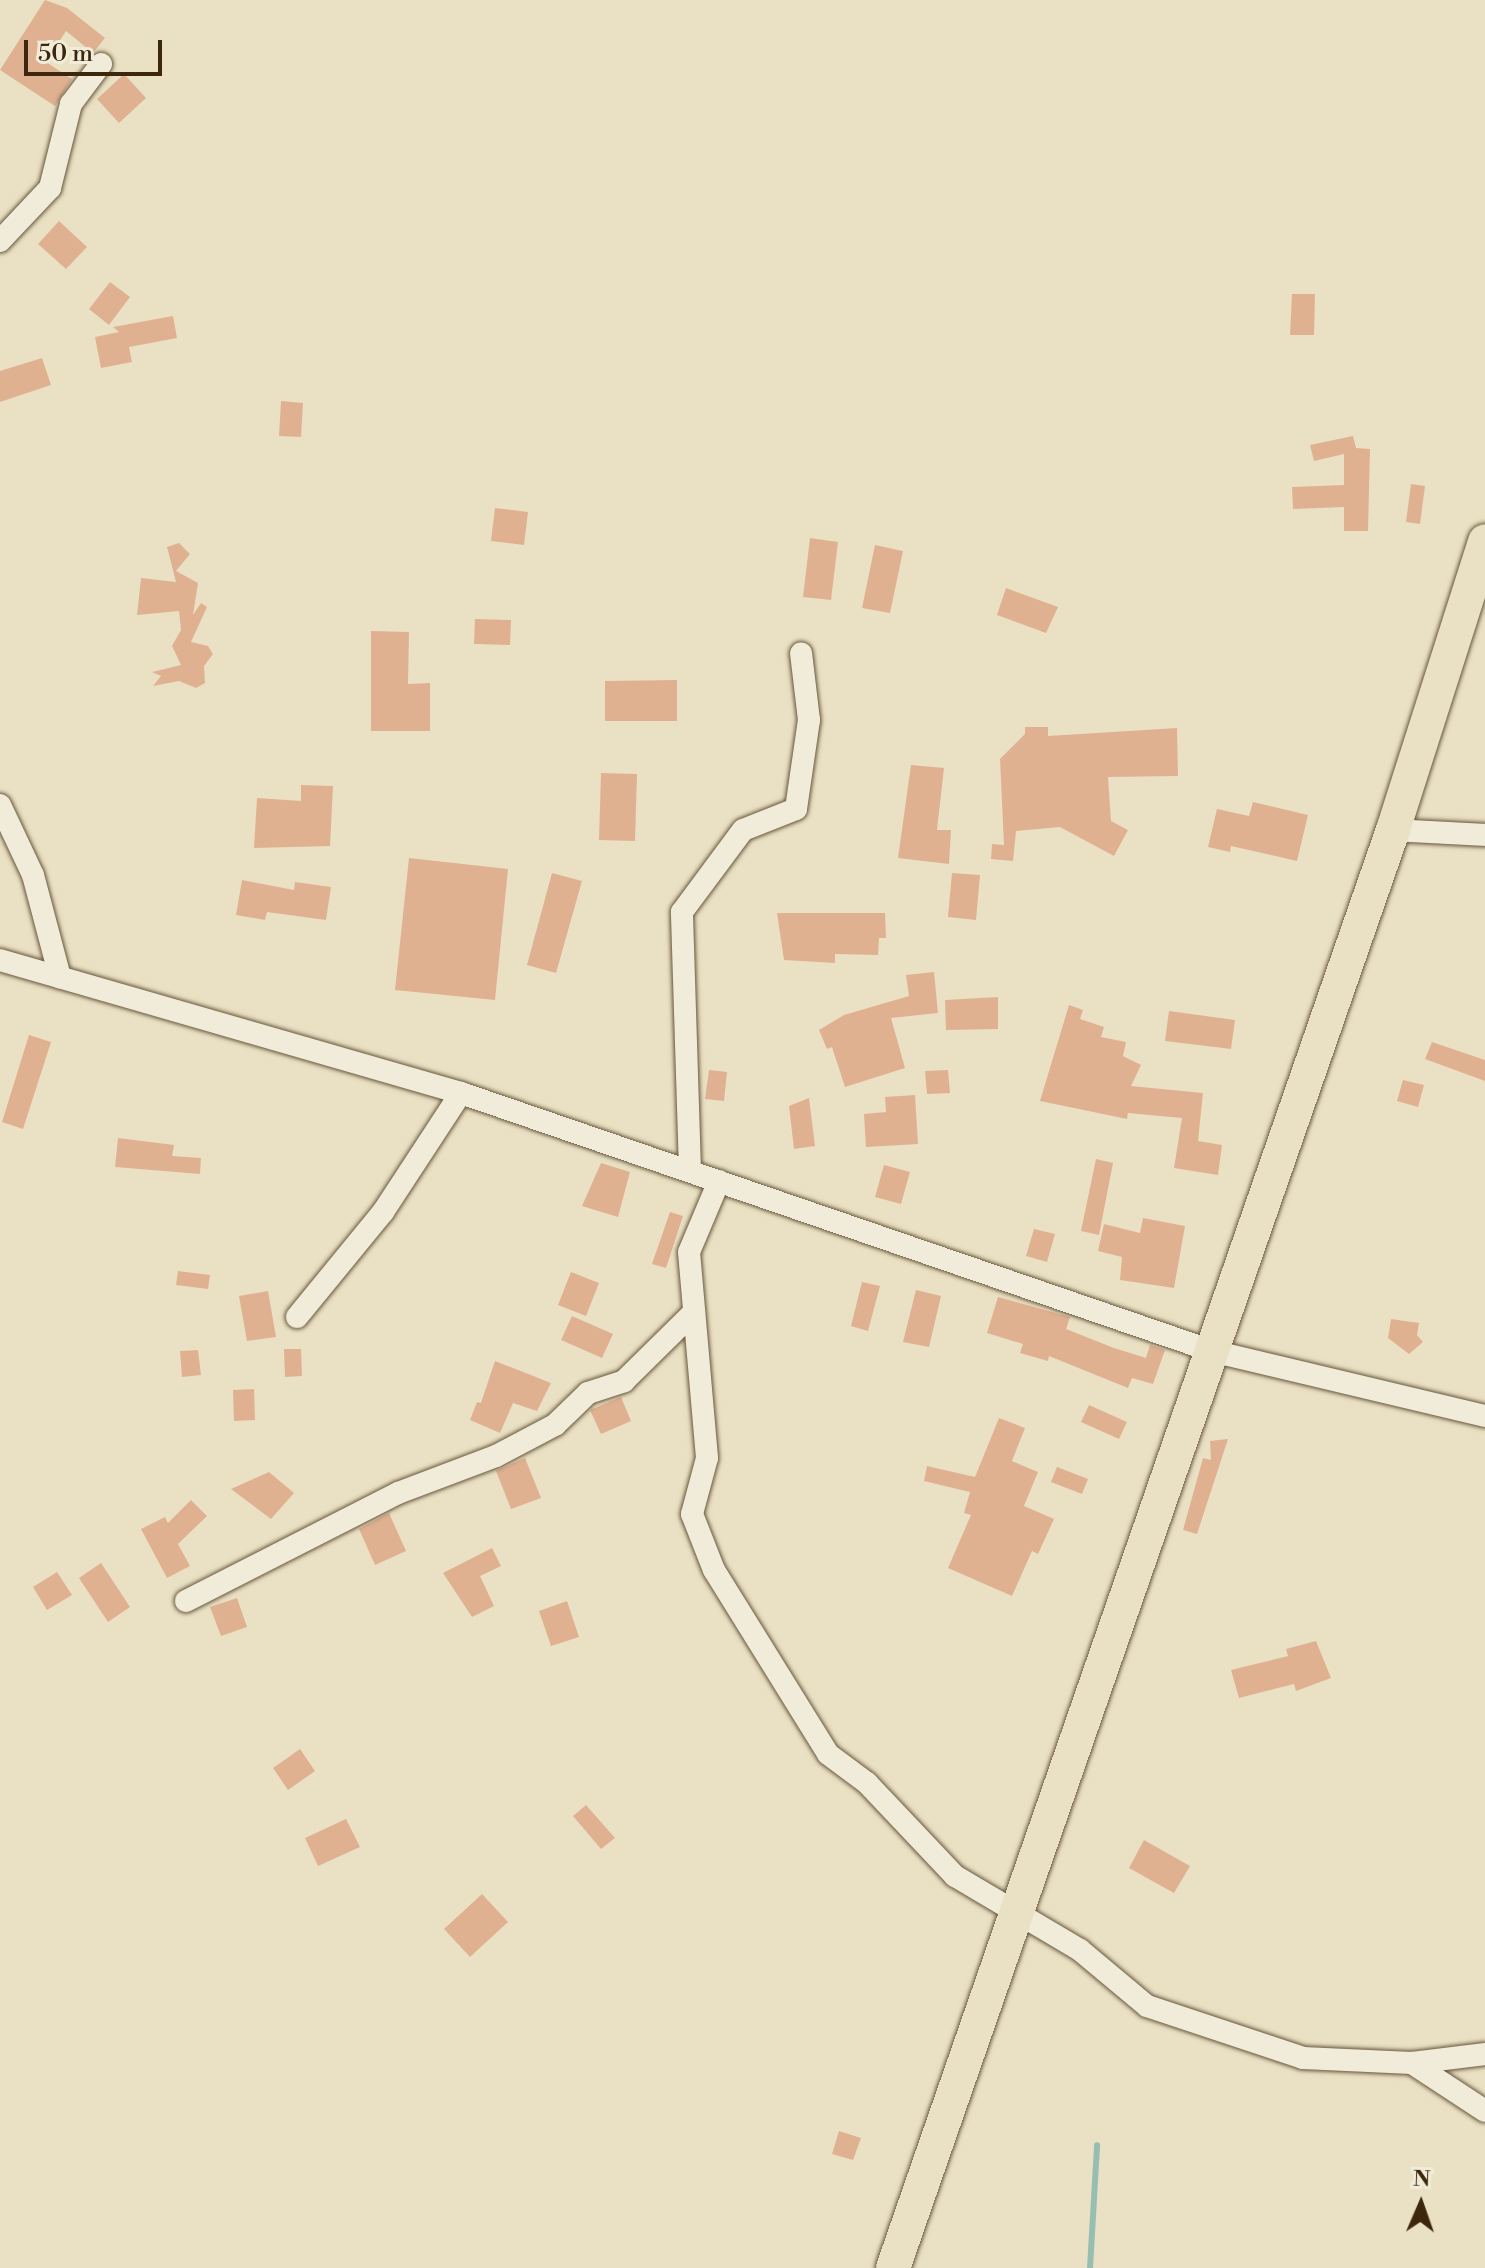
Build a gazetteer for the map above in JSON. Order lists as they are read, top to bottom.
{
  "scale_bar": "50 m",
  "north": "top"
}
